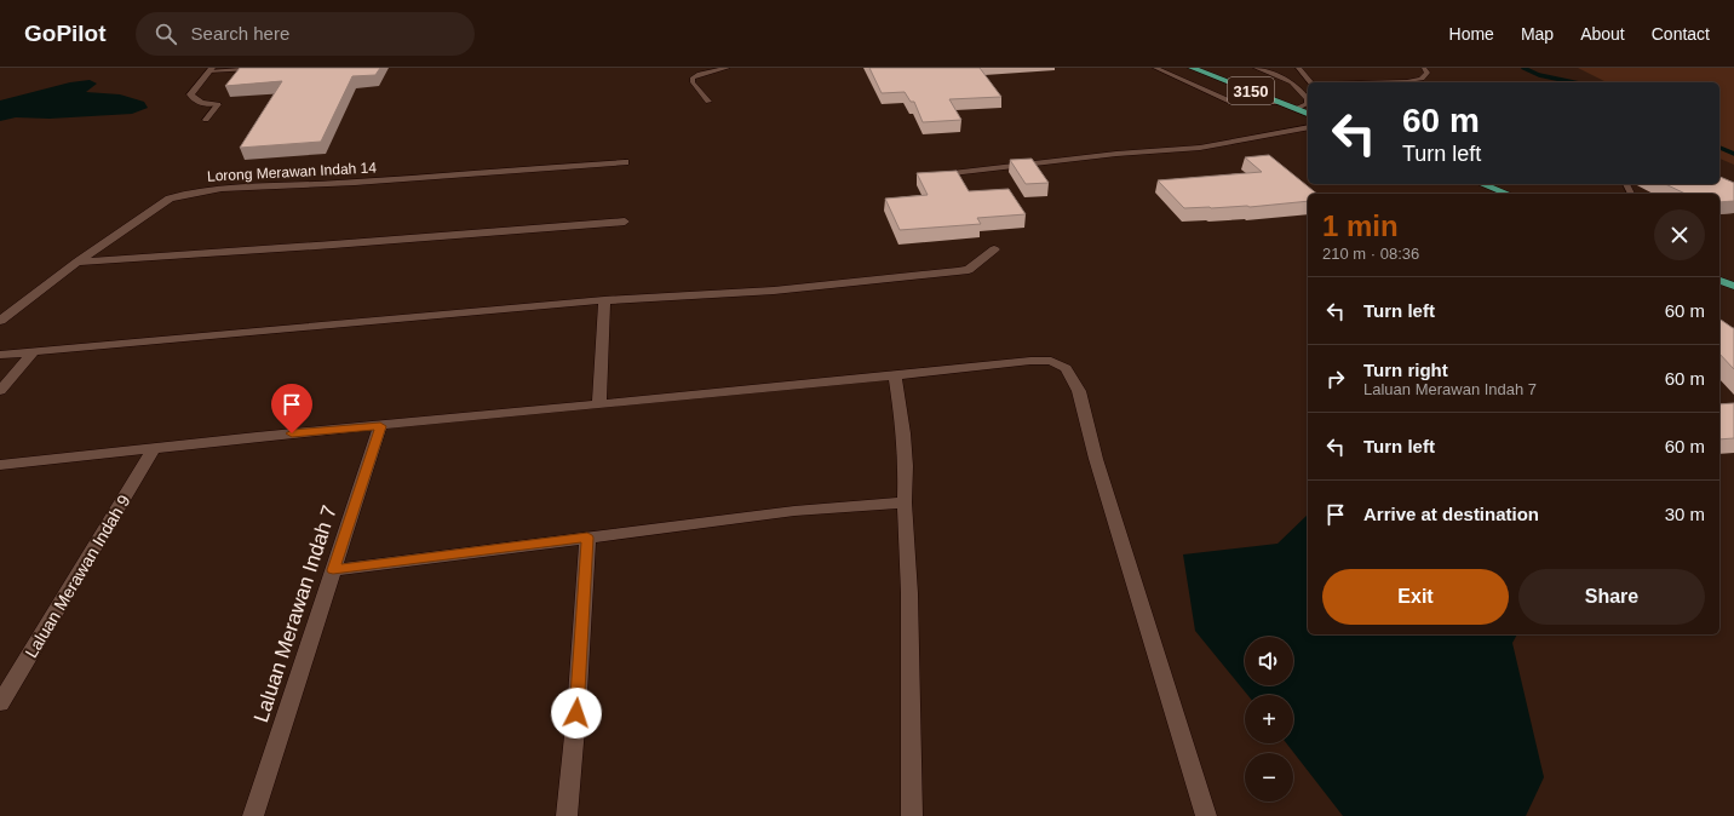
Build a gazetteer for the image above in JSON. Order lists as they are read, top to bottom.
{
  "streets": {
    "main road": ["3150"],
    "street": ["Lorong Merawan Indah 14", "Laluan Merawan Indah 9", "Laluan Merawan Indah 7"]
  },
  "page": {
    "header": "GoPilot",
    "search": "Search here",
    "nav": [
      "Home",
      "Map",
      "About",
      "Contact"
    ],
    "turn": ["60 m", "Turn left"],
    "heading": ["1 min", "210 m · 08:36"],
    "list": [
      {
        "name": "Turn left",
        "value": "60 m"
      },
      {
        "name": "Turn right",
        "note": "Laluan Merawan Indah 7",
        "value": "60 m"
      },
      {
        "name": "Turn left",
        "value": "60 m"
      },
      {
        "name": "Arrive at destination",
        "value": "30 m"
      }
    ],
    "buttons": ["Exit", "Share"],
    "map_buttons": ["+", "−"]
  }
}
